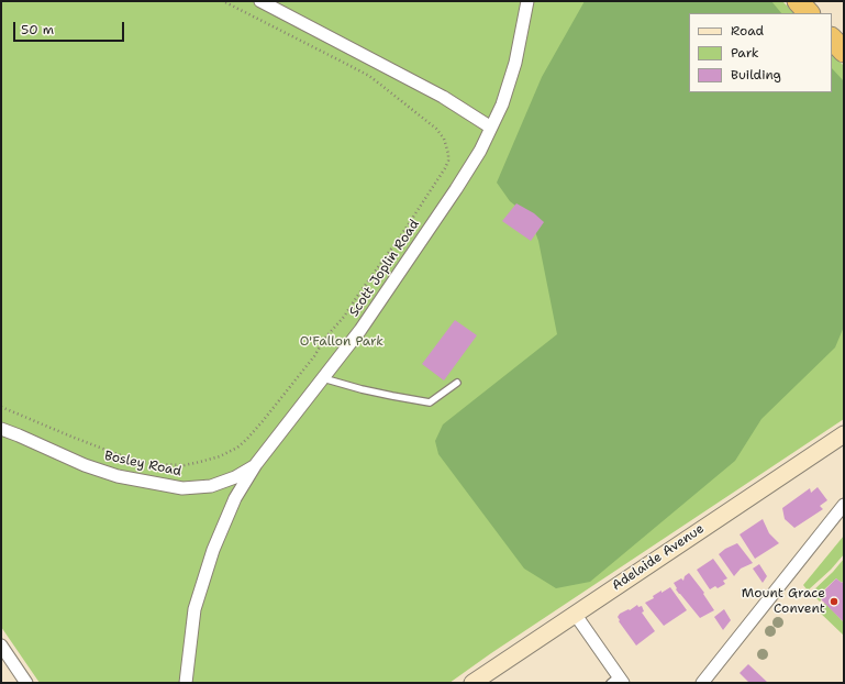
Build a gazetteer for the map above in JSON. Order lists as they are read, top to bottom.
{
  "streets": {
    "main road": ["Adelaide Avenue"],
    "street": ["Scott Joplin Road", "Bosley Road"]
  },
  "crossings": [
    ["Scott Joplin Road", "Bosley Road"]
  ],
  "parks": ["O'Fallon Park"],
  "places": ["Mount Grace Convent"],
  "legend": ["Road", "Park", "Building"],
  "scale_bar": "50 m"
}
